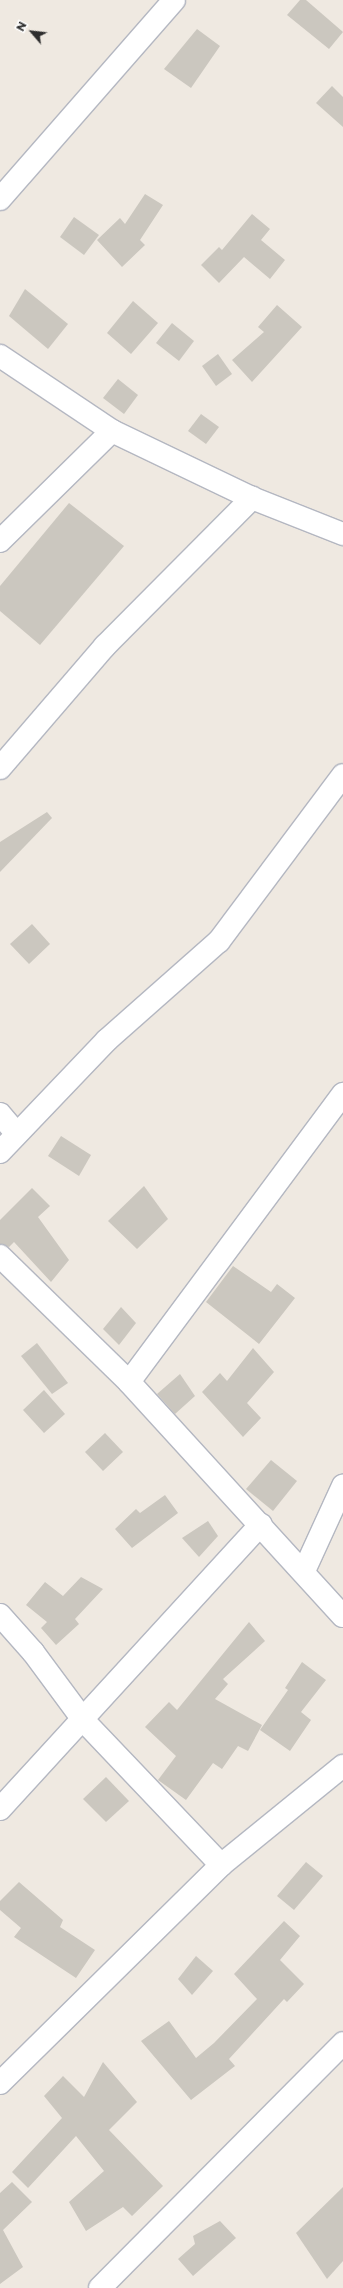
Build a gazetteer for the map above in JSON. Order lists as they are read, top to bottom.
{
  "north": "top left"
}
